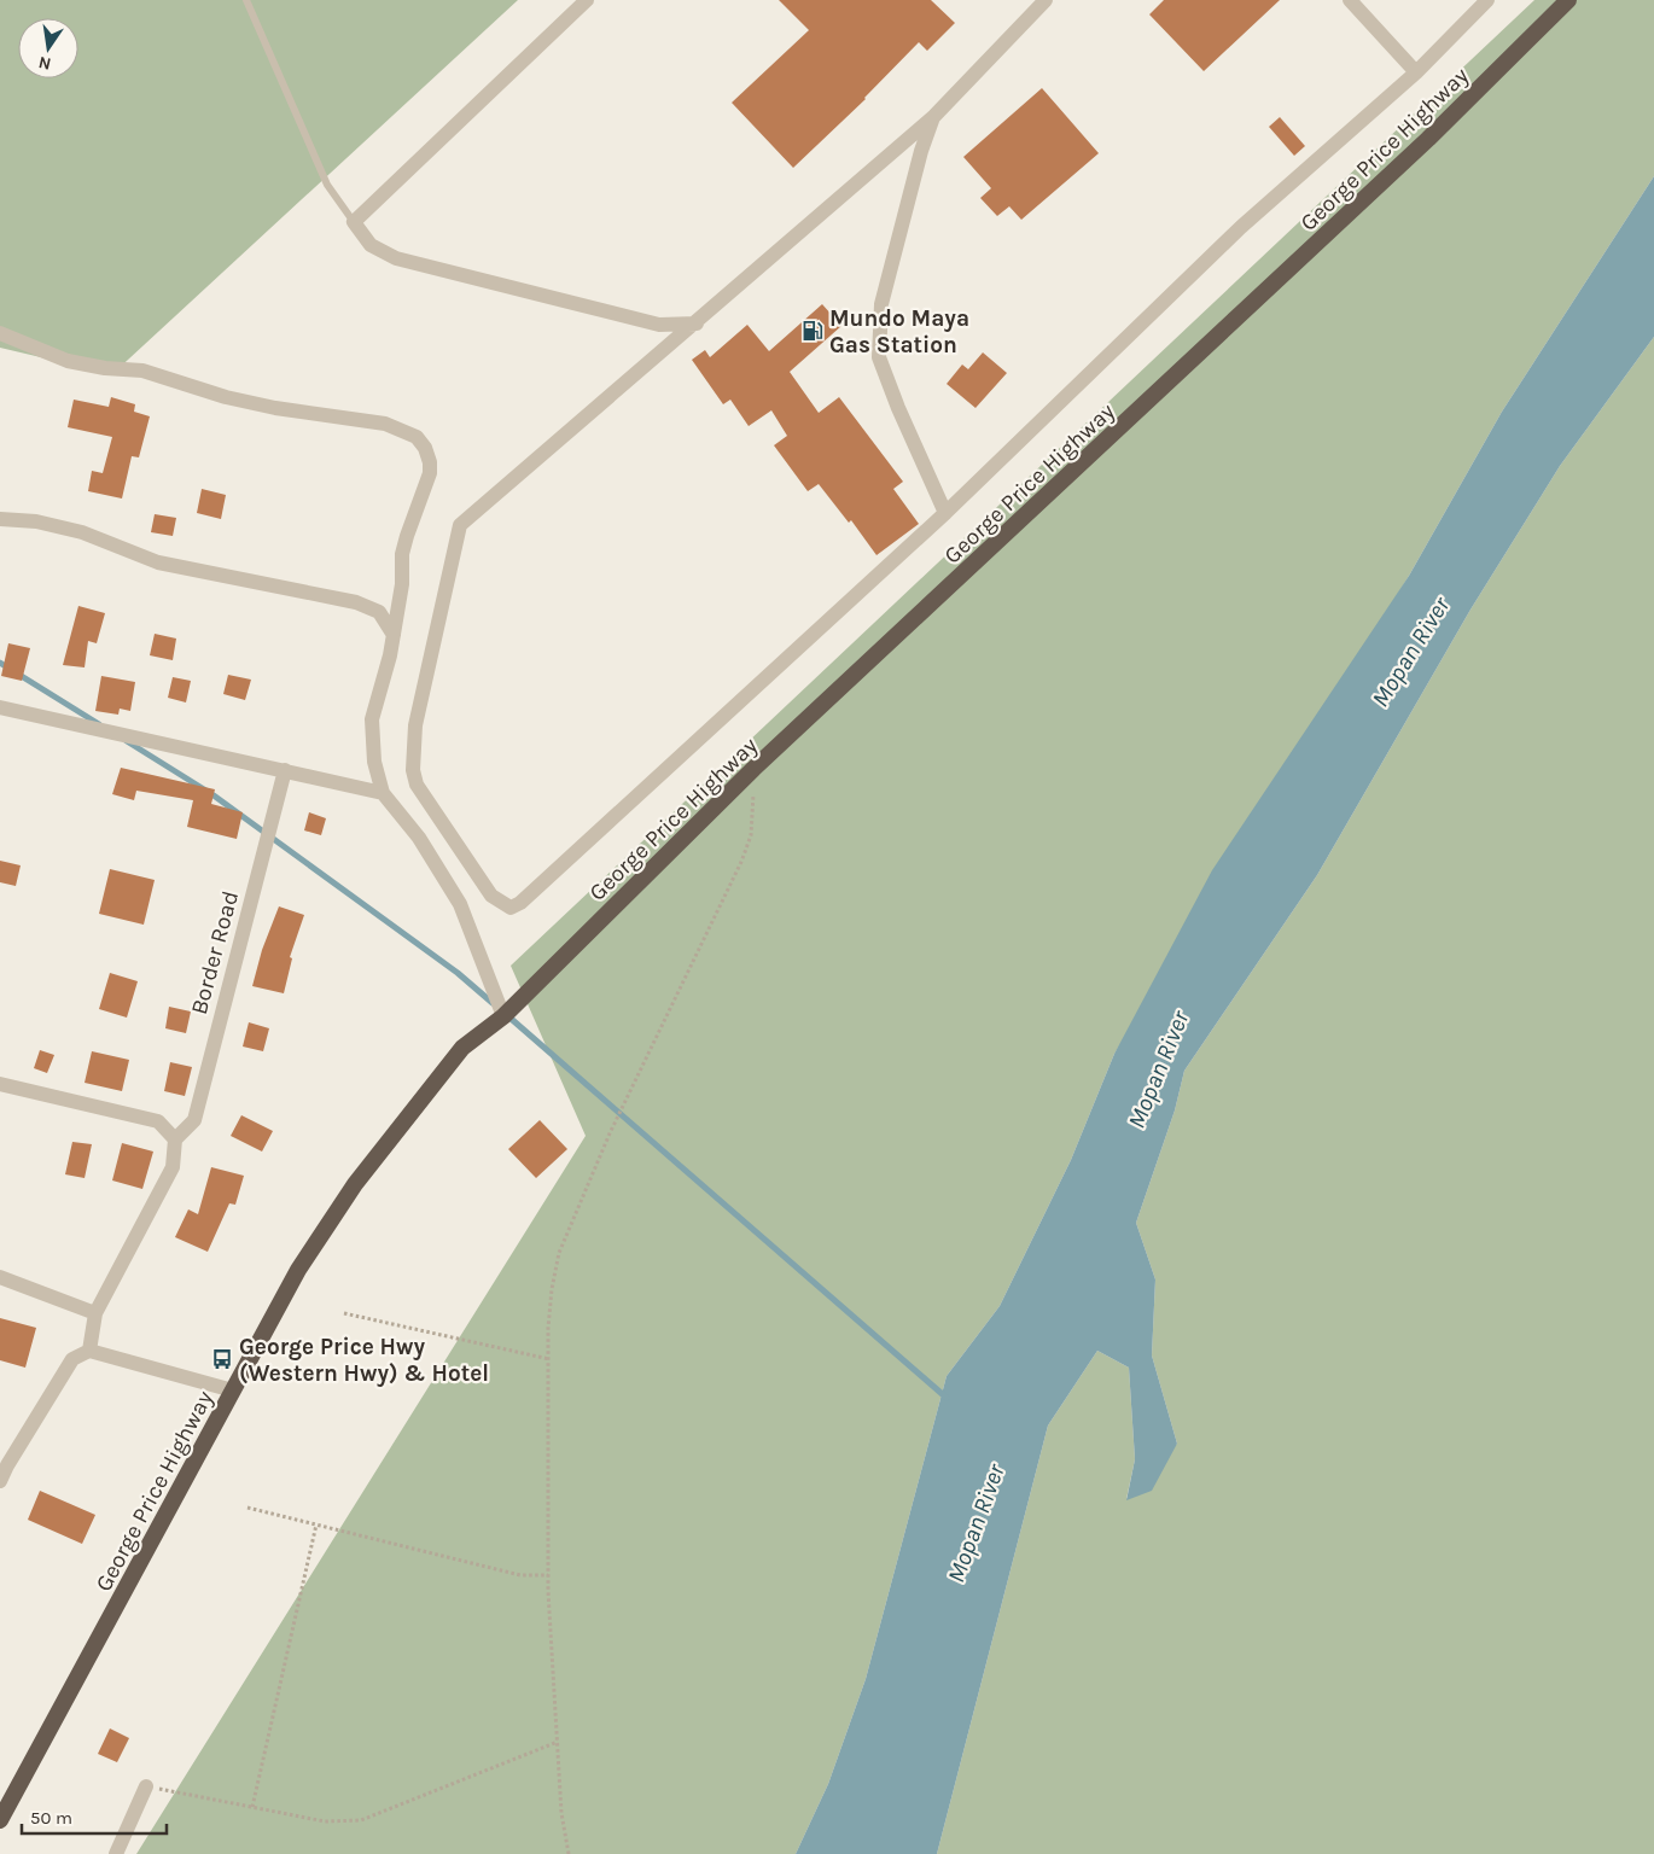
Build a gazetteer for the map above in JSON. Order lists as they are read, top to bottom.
{
  "streets": {
    "highway": ["George Price Highway"],
    "street": ["Border Road"]
  },
  "water": ["Mopan River"],
  "places": {
    "fuel station": ["Mundo Maya Gas Station"],
    "bus stop": ["George Price Hwy (Western Hwy) & Hotel"]
  },
  "scale_bar": "50 m",
  "north": "bottom"
}
